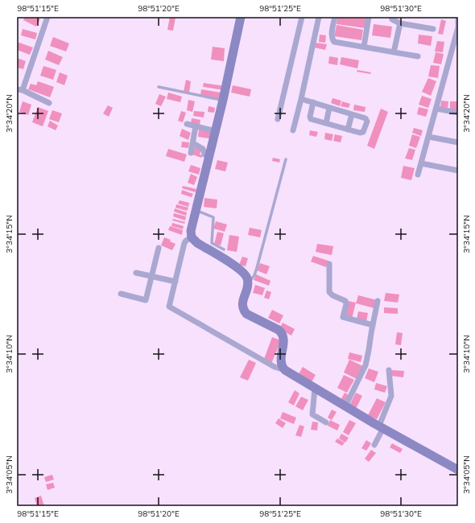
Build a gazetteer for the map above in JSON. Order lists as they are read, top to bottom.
{
  "coordinates": [
    "98°51'15\"E",
    "98°51'20\"E",
    "98°51'25\"E",
    "98°51'30\"E",
    "3°34'20\"N",
    "3°34'15\"N",
    "3°34'10\"N",
    "3°34'05\"N"
  ]
}
